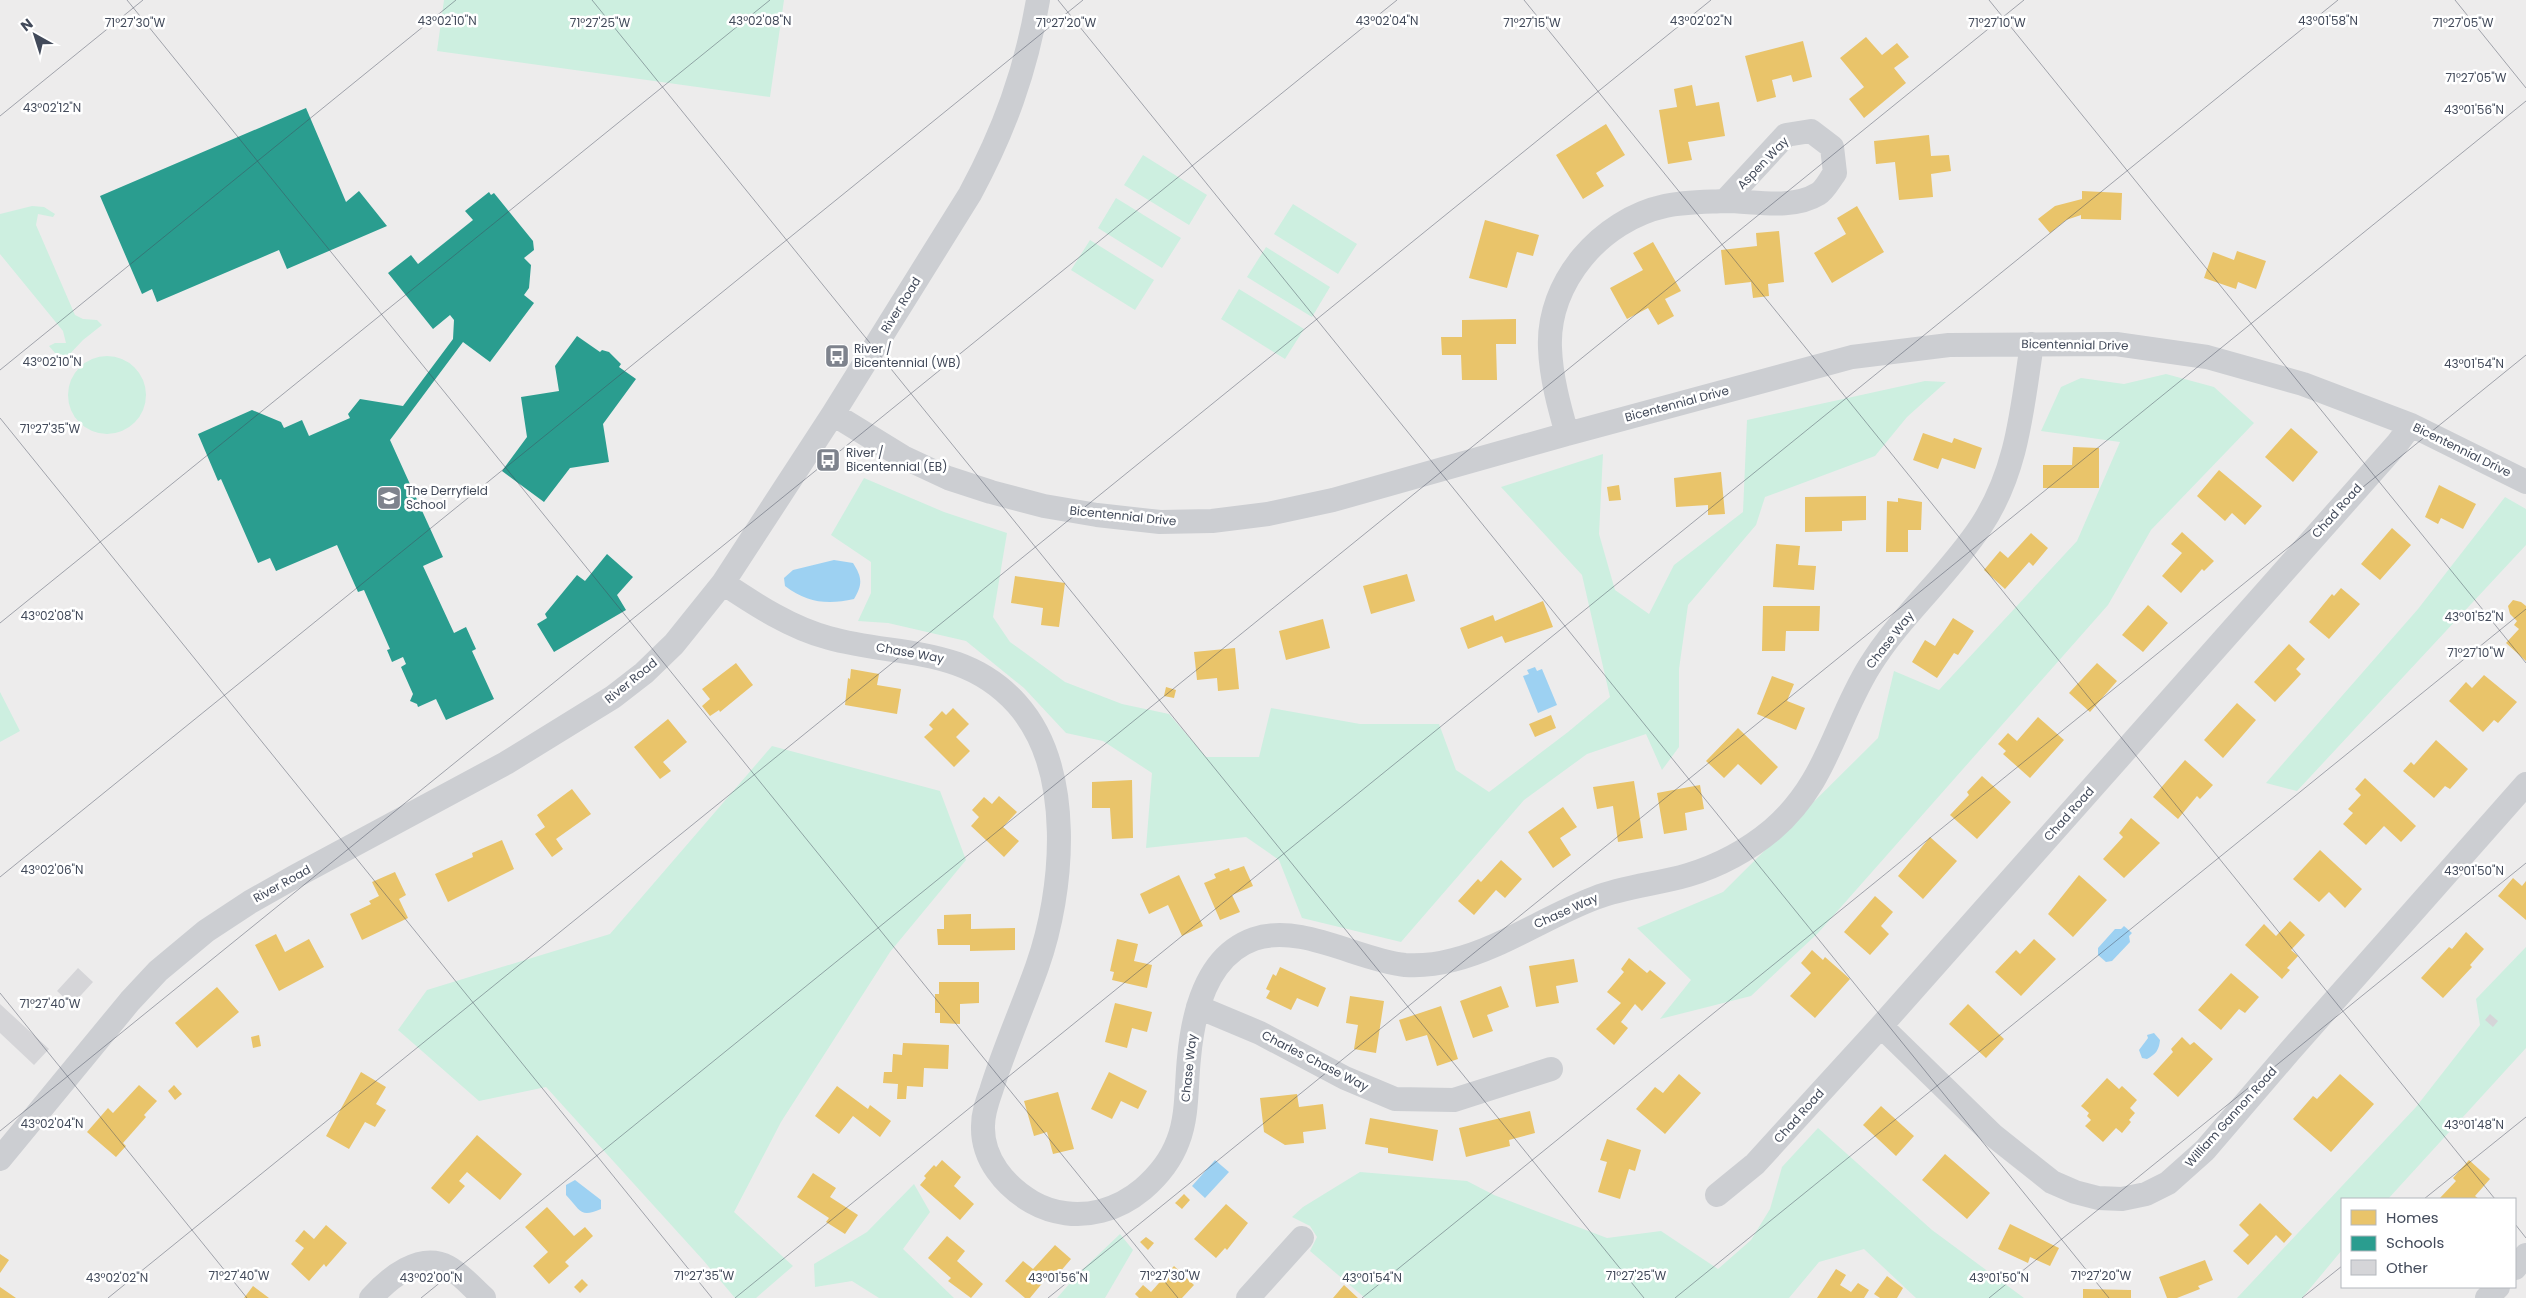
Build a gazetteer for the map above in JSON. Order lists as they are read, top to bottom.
{
  "streets": {
    "street": [
      "River Road",
      "Bicentennial Drive",
      "Chad Road",
      "Chase Way",
      "Charles Chase Way",
      "William Gannon Road"
    ]
  },
  "crossings": [
    ["River Road", "Bicentennial Drive"],
    ["River Road", "Chase Way"],
    ["Bicentennial Drive", "Chad Road"],
    ["Bicentennial Drive", "Chase Way"],
    ["Chad Road", "William Gannon Road"],
    ["Chase Way", "Charles Chase Way"]
  ],
  "places": {
    "bus stop": ["River / Bicentennial (WB)", "River / Bicentennial (EB)"],
    "school or university": ["The Derryfield School"]
  },
  "legend": ["Homes", "Schools", "Other"],
  "north": "top left",
  "coordinates": [
    "43°02'10\"N",
    "43°02'08\"N",
    "43°02'04\"N",
    "43°02'02\"N",
    "43°01'58\"N",
    "71°27'30\"W",
    "71°27'25\"W",
    "71°27'20\"W",
    "71°27'15\"W",
    "71°27'10\"W",
    "71°27'05\"W",
    "43°02'12\"N",
    "43°01'56\"N",
    "43°01'54\"N",
    "71°27'35\"W",
    "43°01'52\"N",
    "43°02'06\"N",
    "43°01'50\"N",
    "71°27'40\"W",
    "43°01'48\"N",
    "43°02'00\"N"
  ]
}
